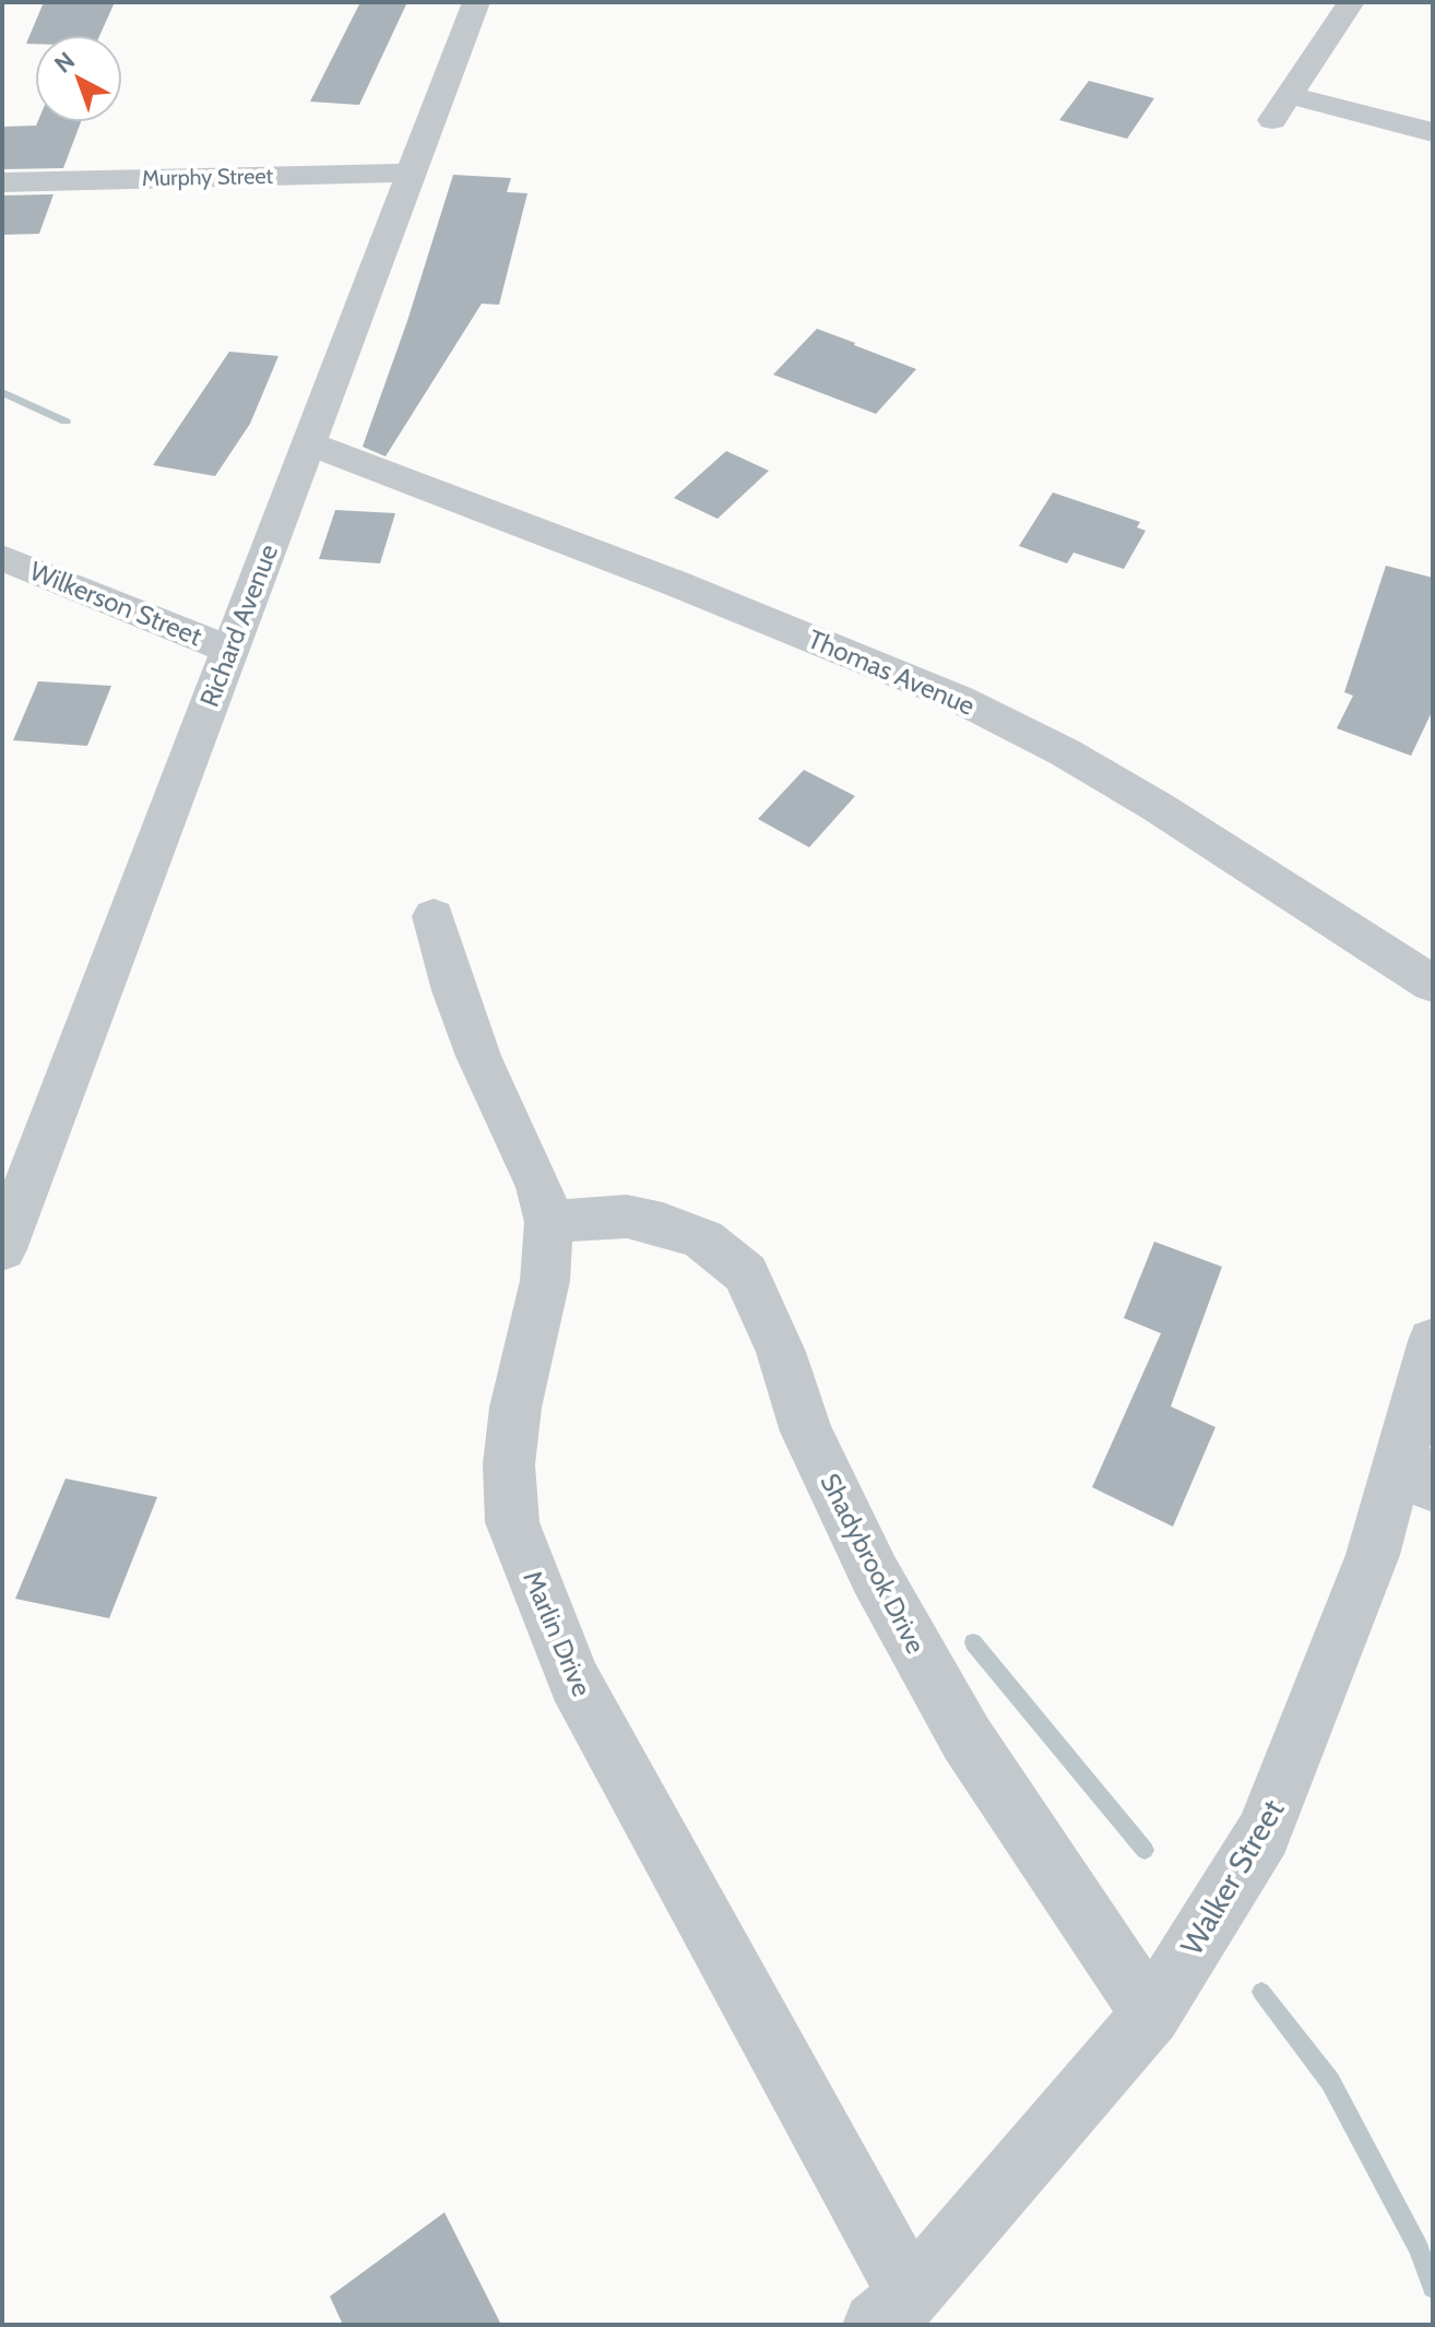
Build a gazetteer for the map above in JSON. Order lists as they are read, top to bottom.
{
  "streets": {
    "street": [
      "Murphy Street",
      "Wilkerson Street",
      "Richard Avenue",
      "Thomas Avenue",
      "Shadybrook Drive",
      "Marlin Drive",
      "Walker Street"
    ]
  },
  "crossings": [
    ["Murphy Street", "Richard Avenue"],
    ["Wilkerson Street", "Richard Avenue"],
    ["Richard Avenue", "Thomas Avenue"],
    ["Shadybrook Drive", "Marlin Drive"],
    ["Shadybrook Drive", "Walker Street"],
    ["Marlin Drive", "Walker Street"]
  ],
  "north": "top left"
}
